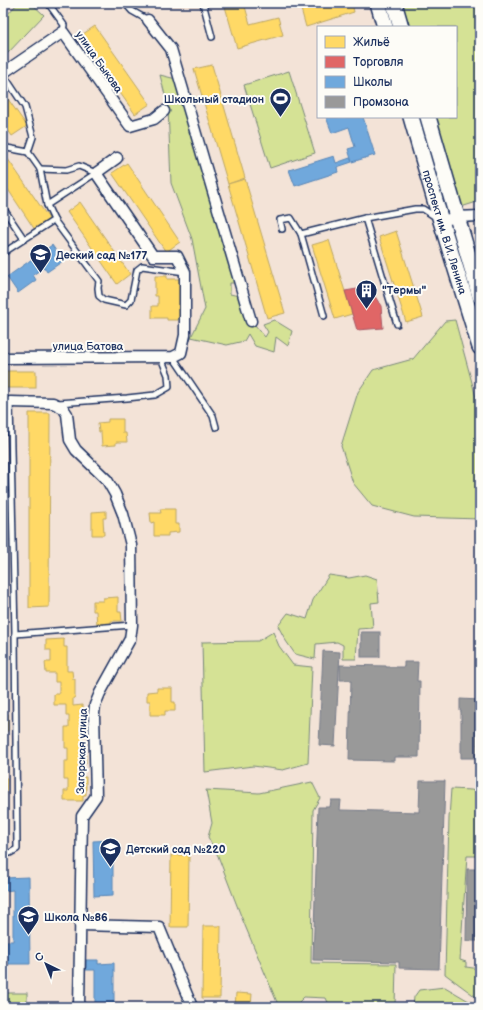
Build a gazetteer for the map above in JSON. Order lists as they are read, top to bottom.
{
  "streets": {
    "main road": ["проспект им. В.И. Ленина"],
    "street": ["улица Быкова", "улица Батова", "Загорская улица"]
  },
  "places": {
    "sports": ["Школьный стадион"],
    "school or university": ["Деский сад №177", "Детский сад №220", "Школа №86"],
    "building": ["\"Термы\""]
  },
  "legend": [
    "Жильё",
    "Торговля",
    "Школы",
    "Промзона"
  ],
  "north": "top left"
}
